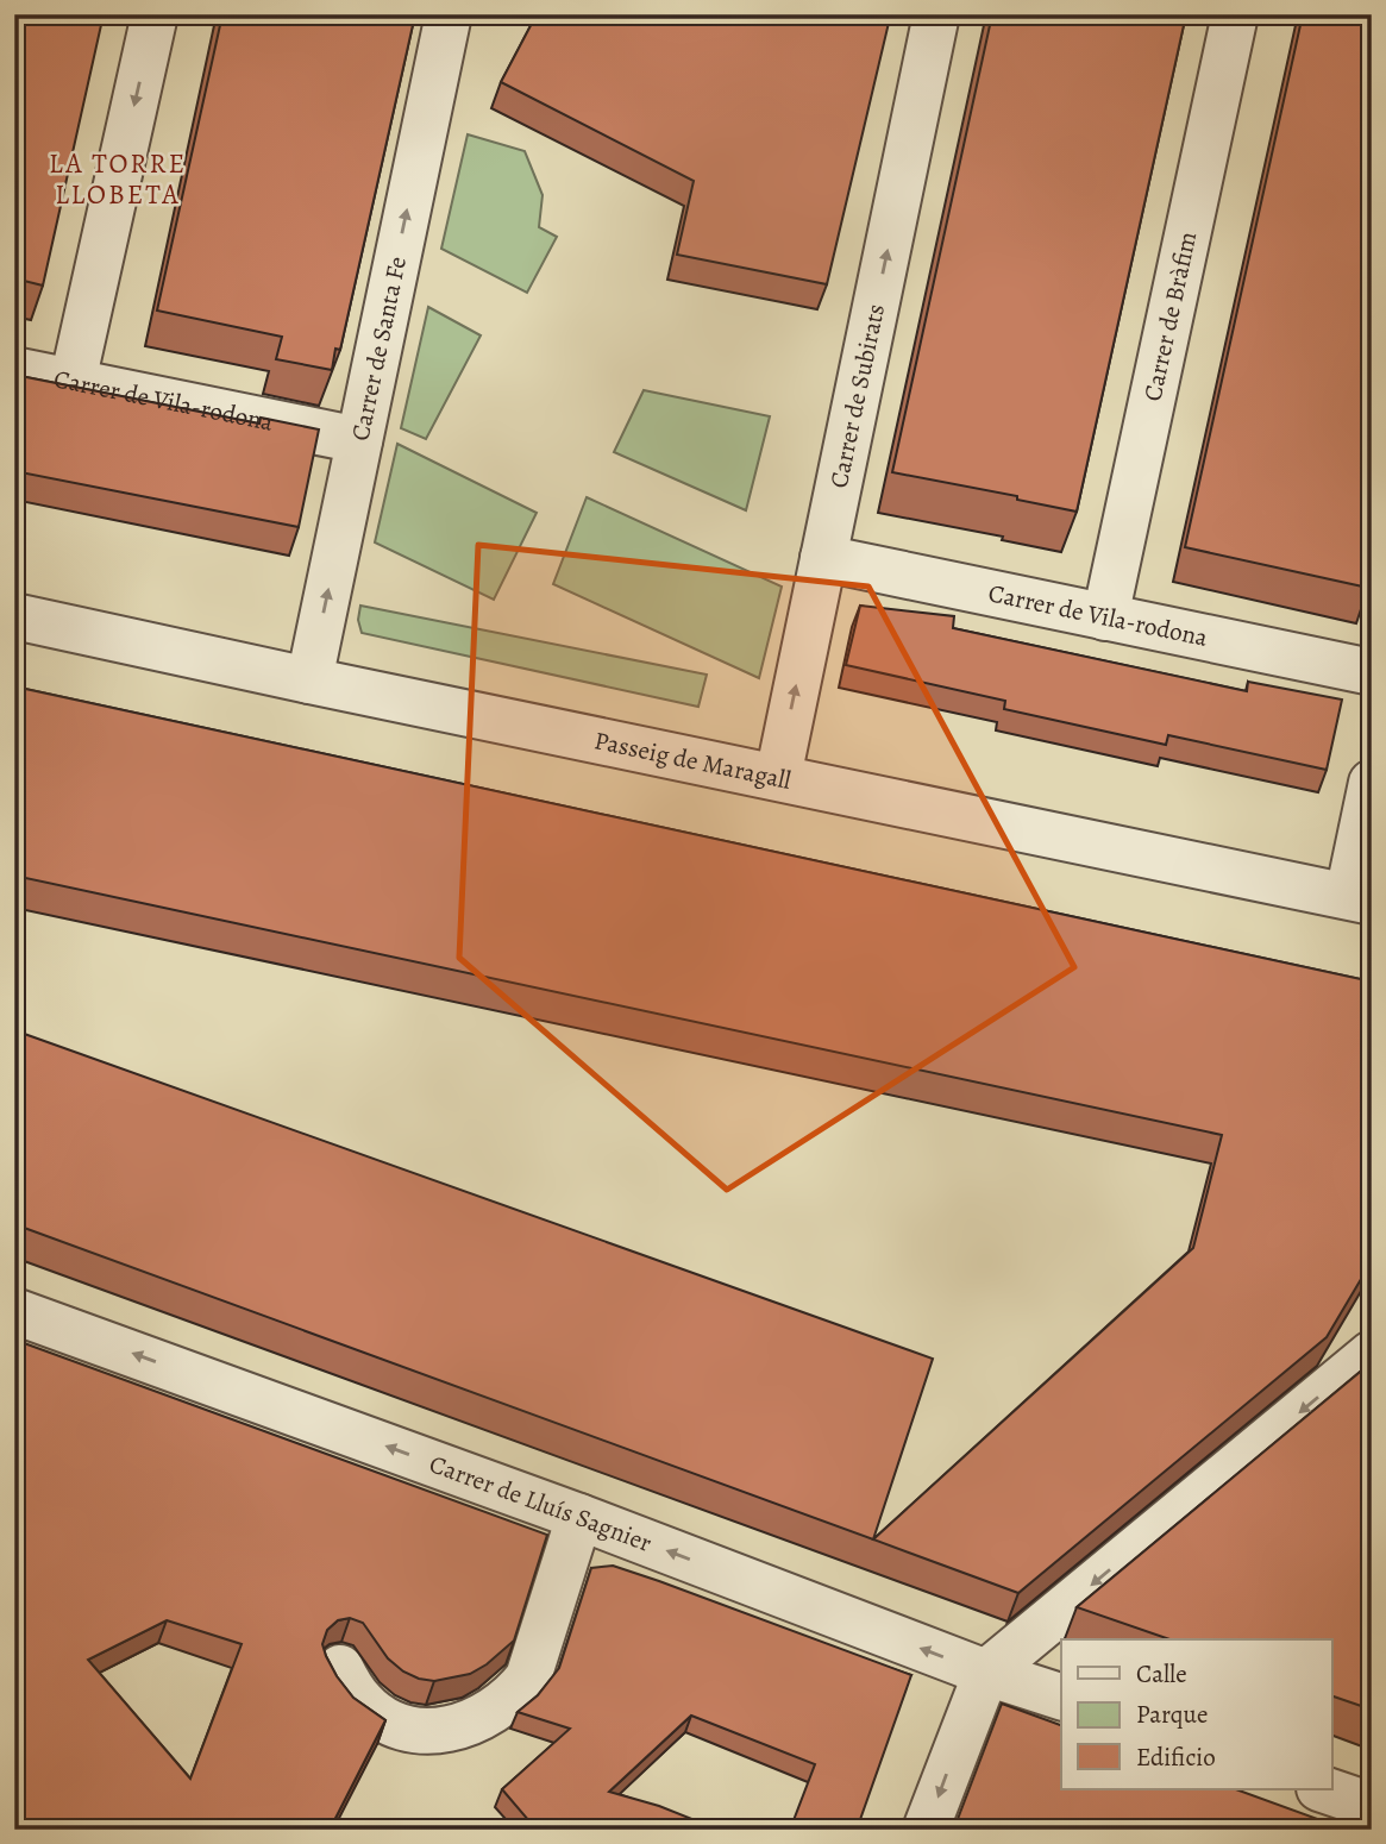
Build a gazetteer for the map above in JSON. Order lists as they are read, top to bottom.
{
  "streets": {
    "street": [
      "Carrer de Bràfim",
      "Carrer de Santa Fe",
      "Carrer de Subirats",
      "Carrer de Vila-rodona",
      "Passeig de Maragall",
      "Carrer de Lluís Sagnier"
    ]
  },
  "crossings": [
    ["Carrer de Bràfim", "Carrer de Vila-rodona"],
    ["Carrer de Santa Fe", "Carrer de Vila-rodona"],
    ["Carrer de Santa Fe", "Passeig de Maragall"],
    ["Carrer de Subirats", "Carrer de Vila-rodona"],
    ["Carrer de Subirats", "Passeig de Maragall"]
  ],
  "one_way": ["Carrer de Subirats", "Carrer de Lluís Sagnier"],
  "districts": ["LA TORRE LLOBETA"],
  "legend": ["Calle", "Parque", "Edificio"]
}
